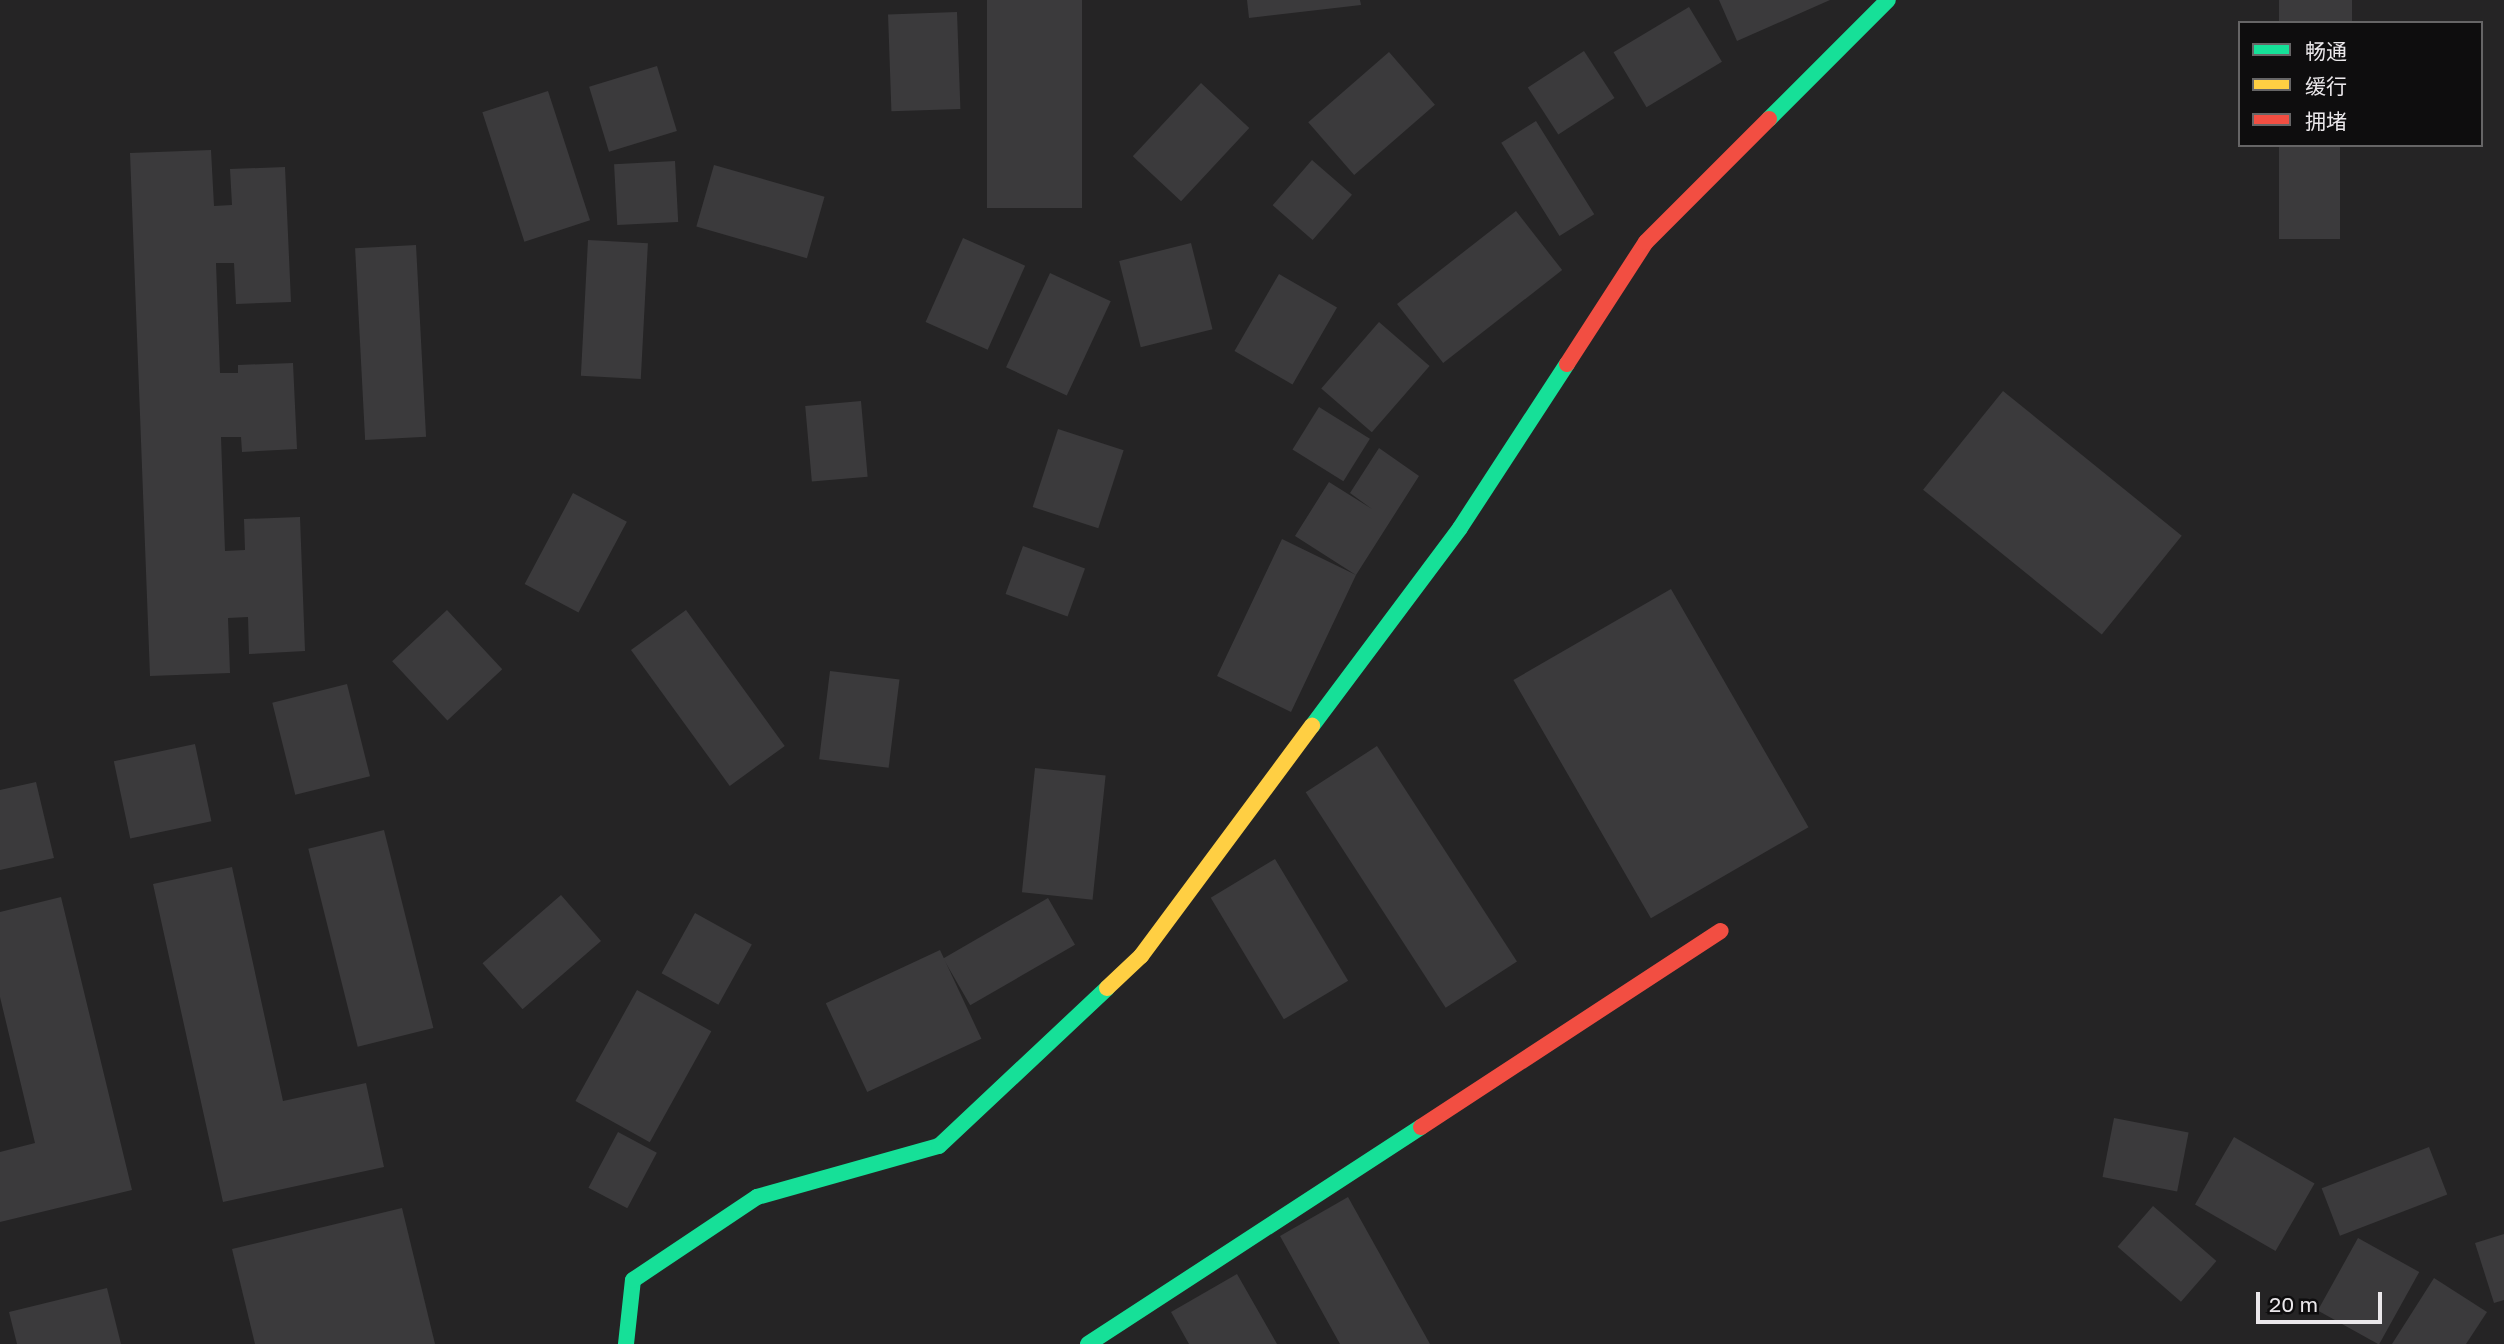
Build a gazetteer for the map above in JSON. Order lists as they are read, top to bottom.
{
  "legend": ["畅通", "缓行", "拥堵"],
  "scale_bar": "20 m"
}
